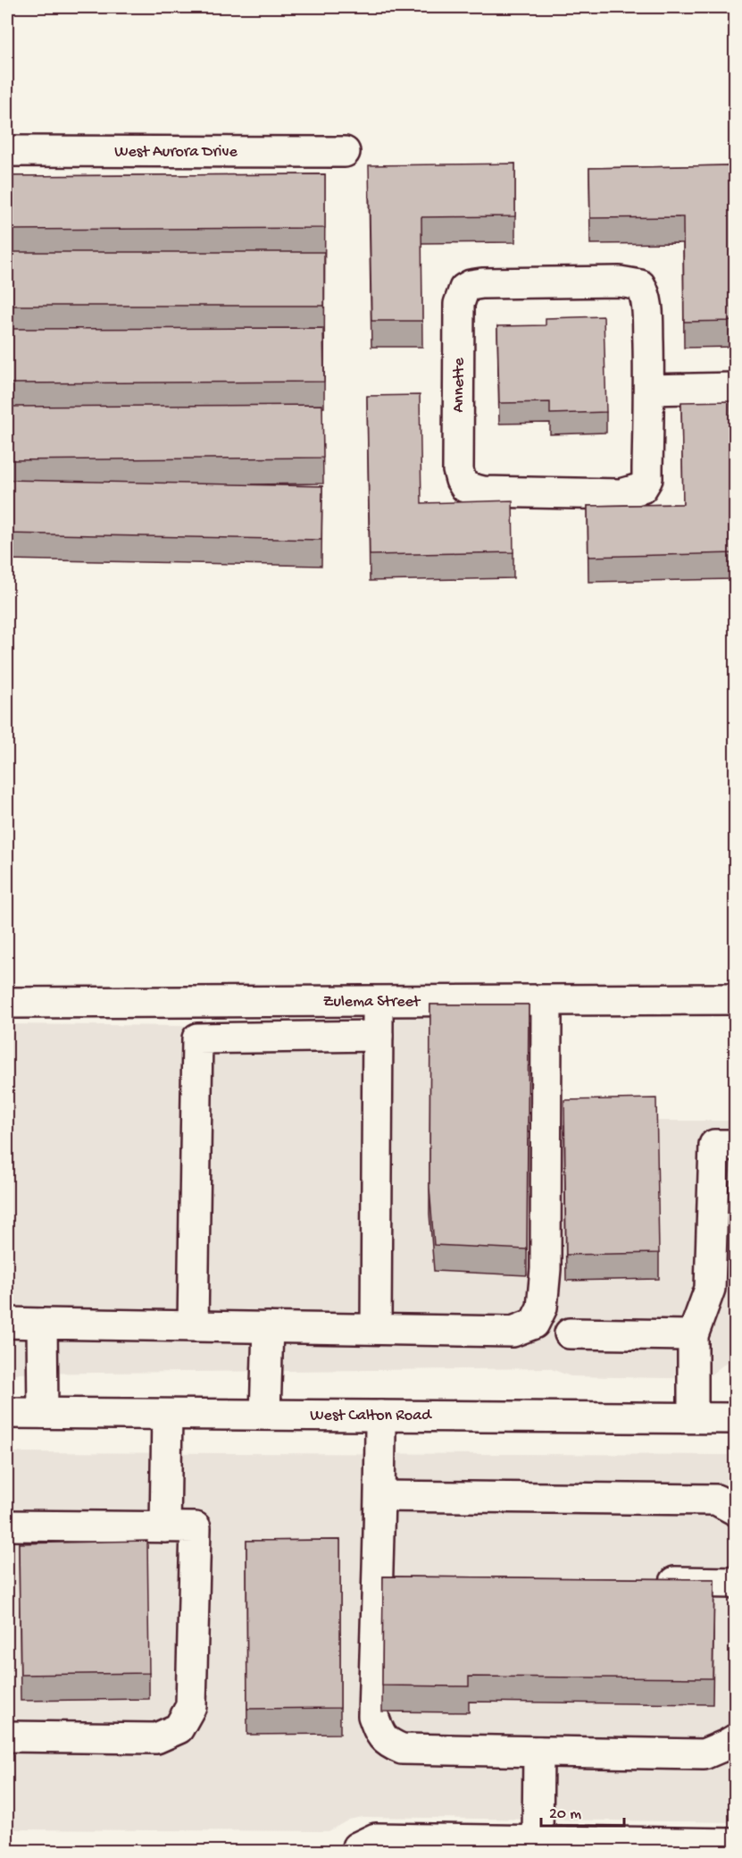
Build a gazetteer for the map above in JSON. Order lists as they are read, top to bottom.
{
  "streets": {
    "street": [
      "West Aurora Drive",
      "Annette",
      "Zulema Street",
      "West Calton Road"
    ]
  },
  "scale_bar": "20 m"
}
